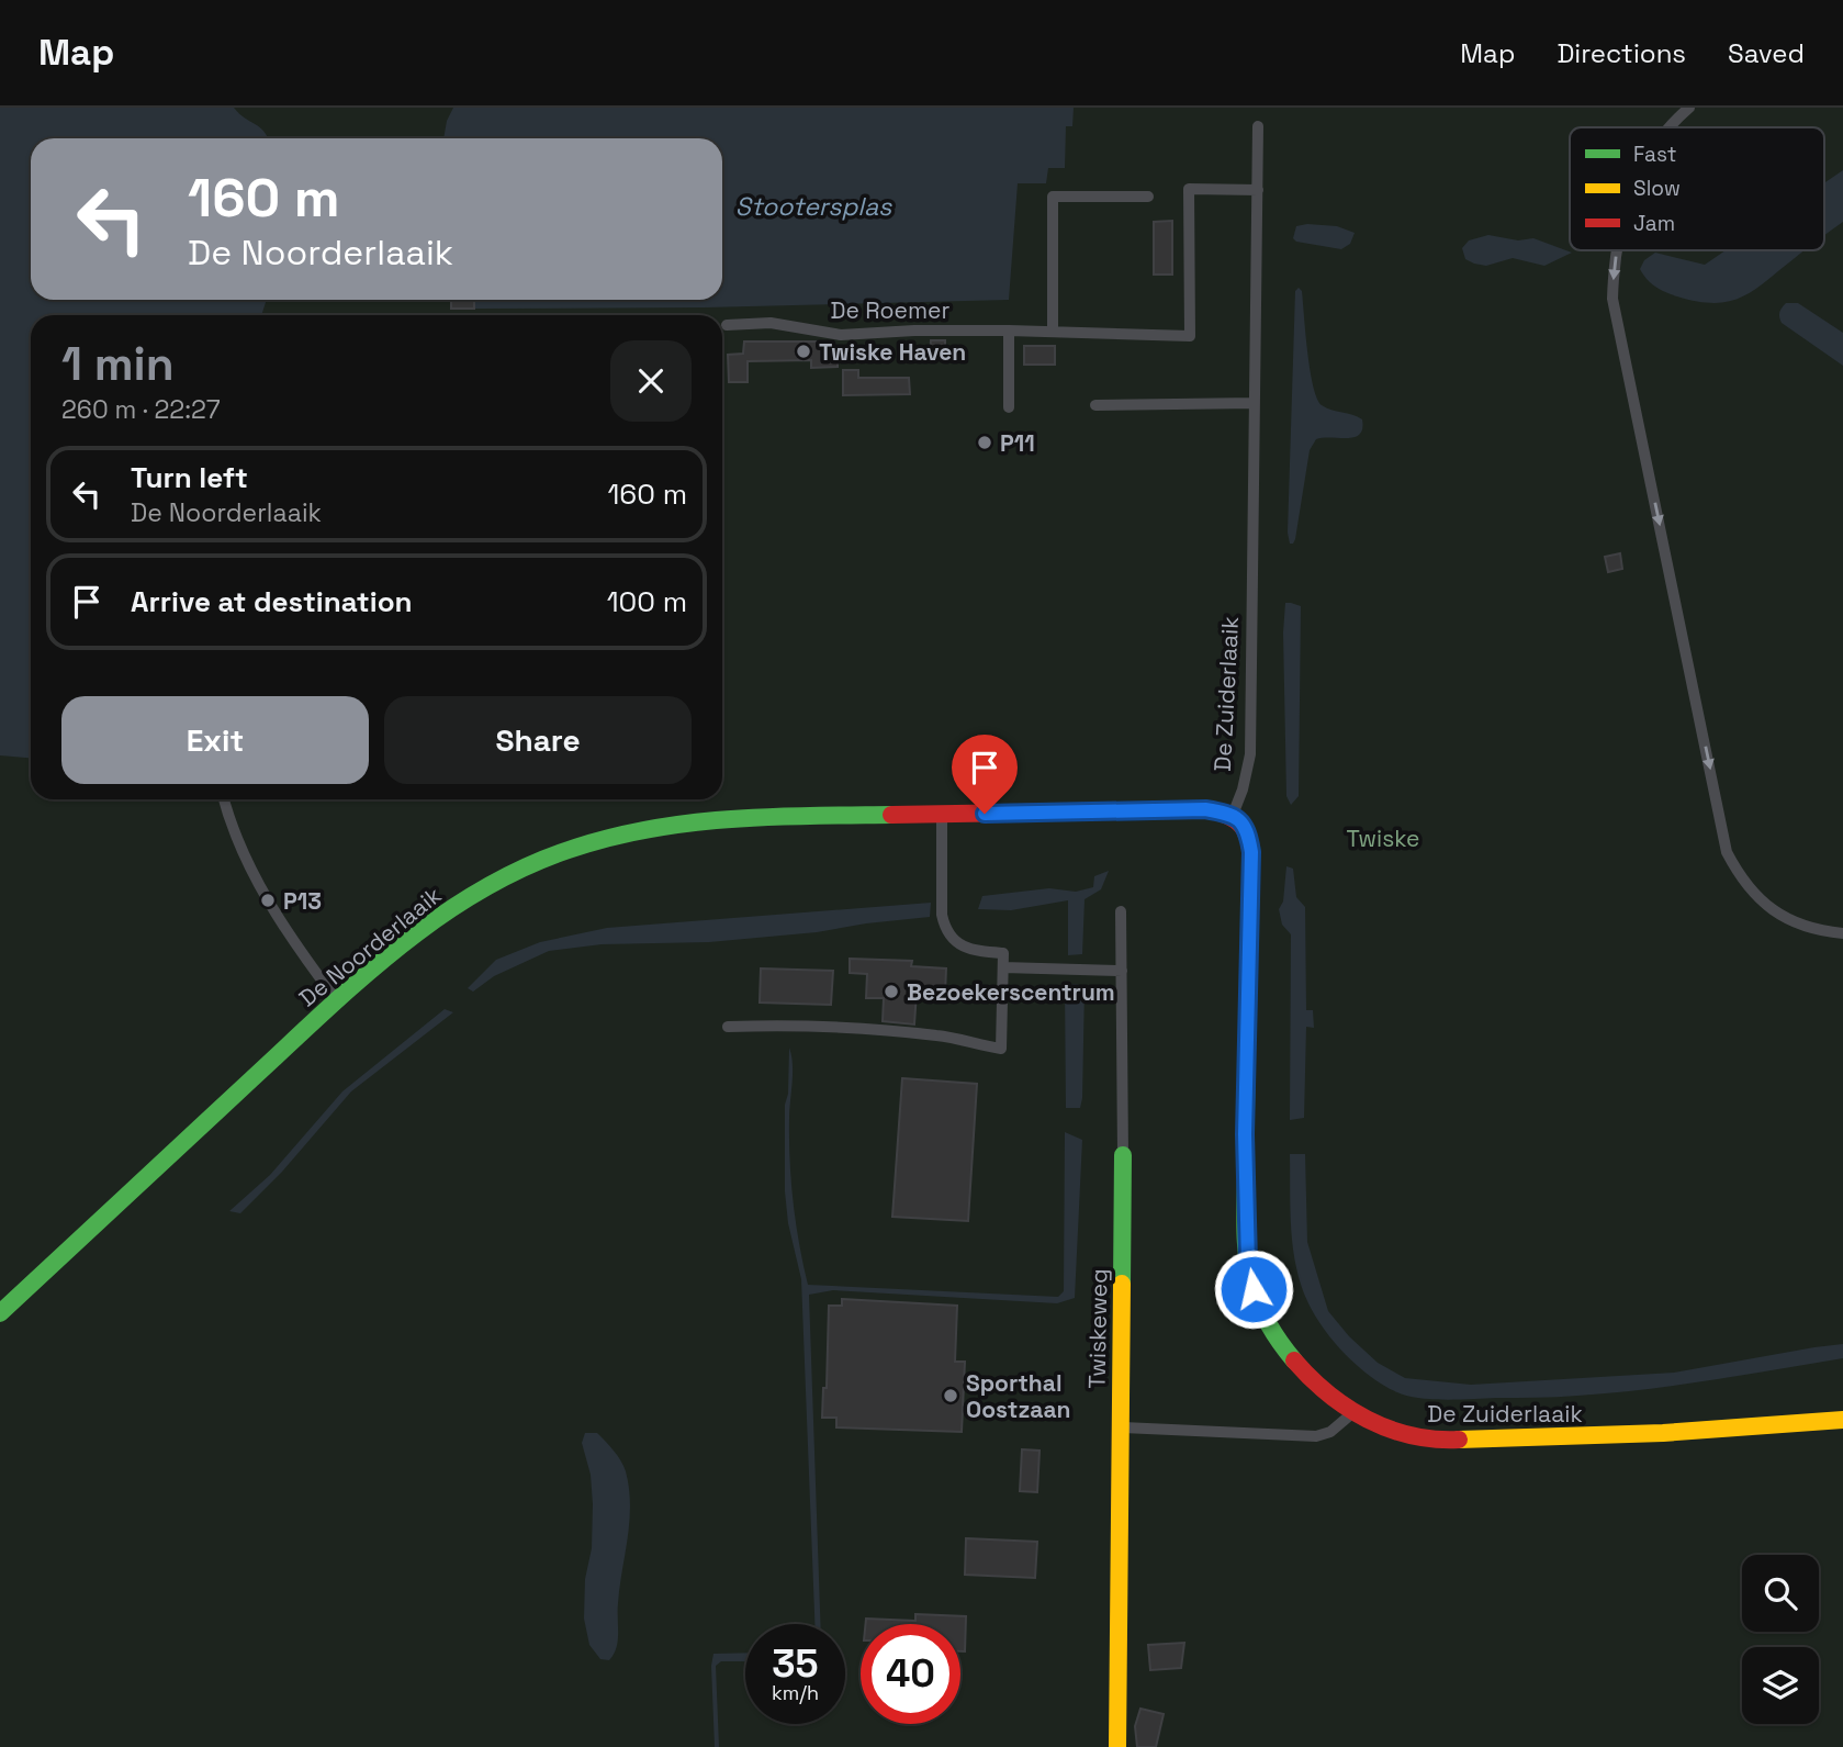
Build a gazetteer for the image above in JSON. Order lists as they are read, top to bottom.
{
  "streets": {
    "street": ["De Zuiderlaaik", "De Noorderlaaik", "Twiskeweg"],
    "lane": ["De Roemer"]
  },
  "crossings": [
    ["De Roemer", "De Zuiderlaaik"],
    ["De Zuiderlaaik", "De Noorderlaaik"]
  ],
  "water": ["Stootersplas"],
  "parks": ["Twiske"],
  "places": [
    "Twiske Haven",
    "P11",
    "P13",
    "Bezoekerscentrum",
    "Sporthal Oostzaan"
  ],
  "legend": ["Fast", "Slow", "Jam"],
  "page": {
    "header": "Map",
    "nav": ["Map", "Directions", "Saved"],
    "turn": ["160 m", "De Noorderlaaik"],
    "heading": ["1 min", "260 m · 22:27"],
    "list": [
      {
        "name": "Turn left",
        "note": "De Noorderlaaik",
        "value": "160 m"
      },
      {
        "name": "Arrive at destination",
        "value": "100 m"
      }
    ],
    "buttons": ["Exit", "Share"],
    "speed": "35 km/h",
    "limit": "40"
  }
}
